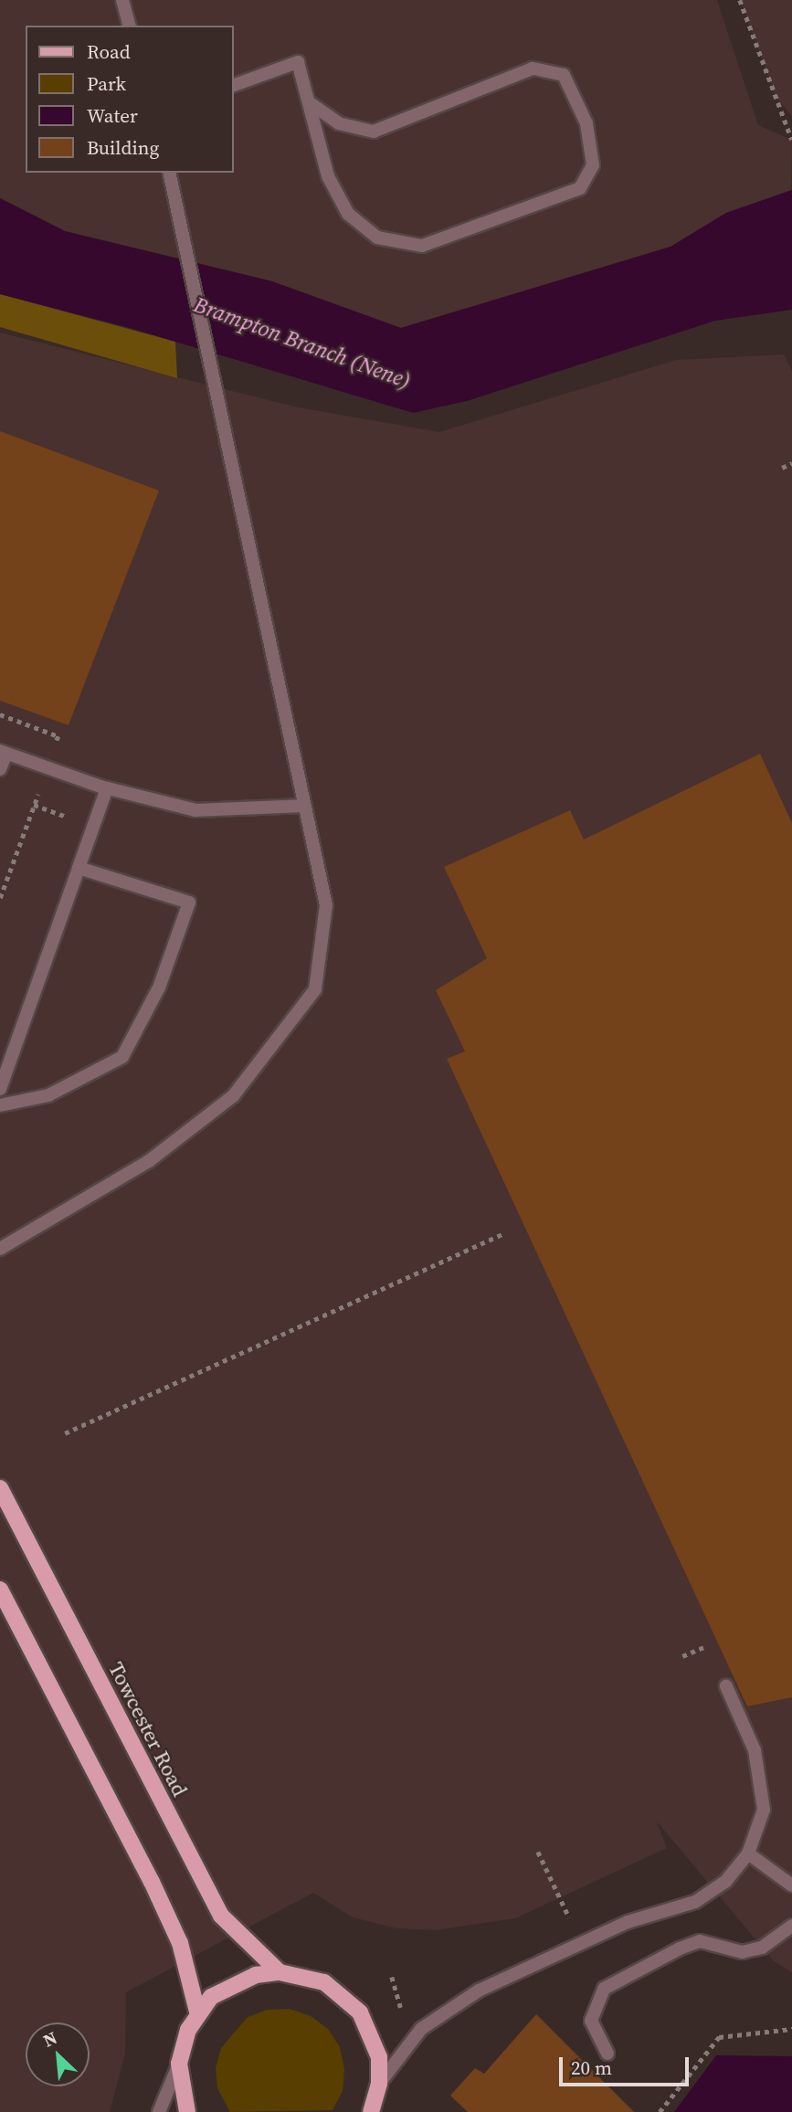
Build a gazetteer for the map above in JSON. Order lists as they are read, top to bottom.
{
  "streets": {
    "main road": ["Towcester Road"]
  },
  "water": ["Brampton Branch (Nene)"],
  "legend": [
    "Road",
    "Park",
    "Water",
    "Building"
  ],
  "scale_bar": "20 m",
  "north": "top left"
}
